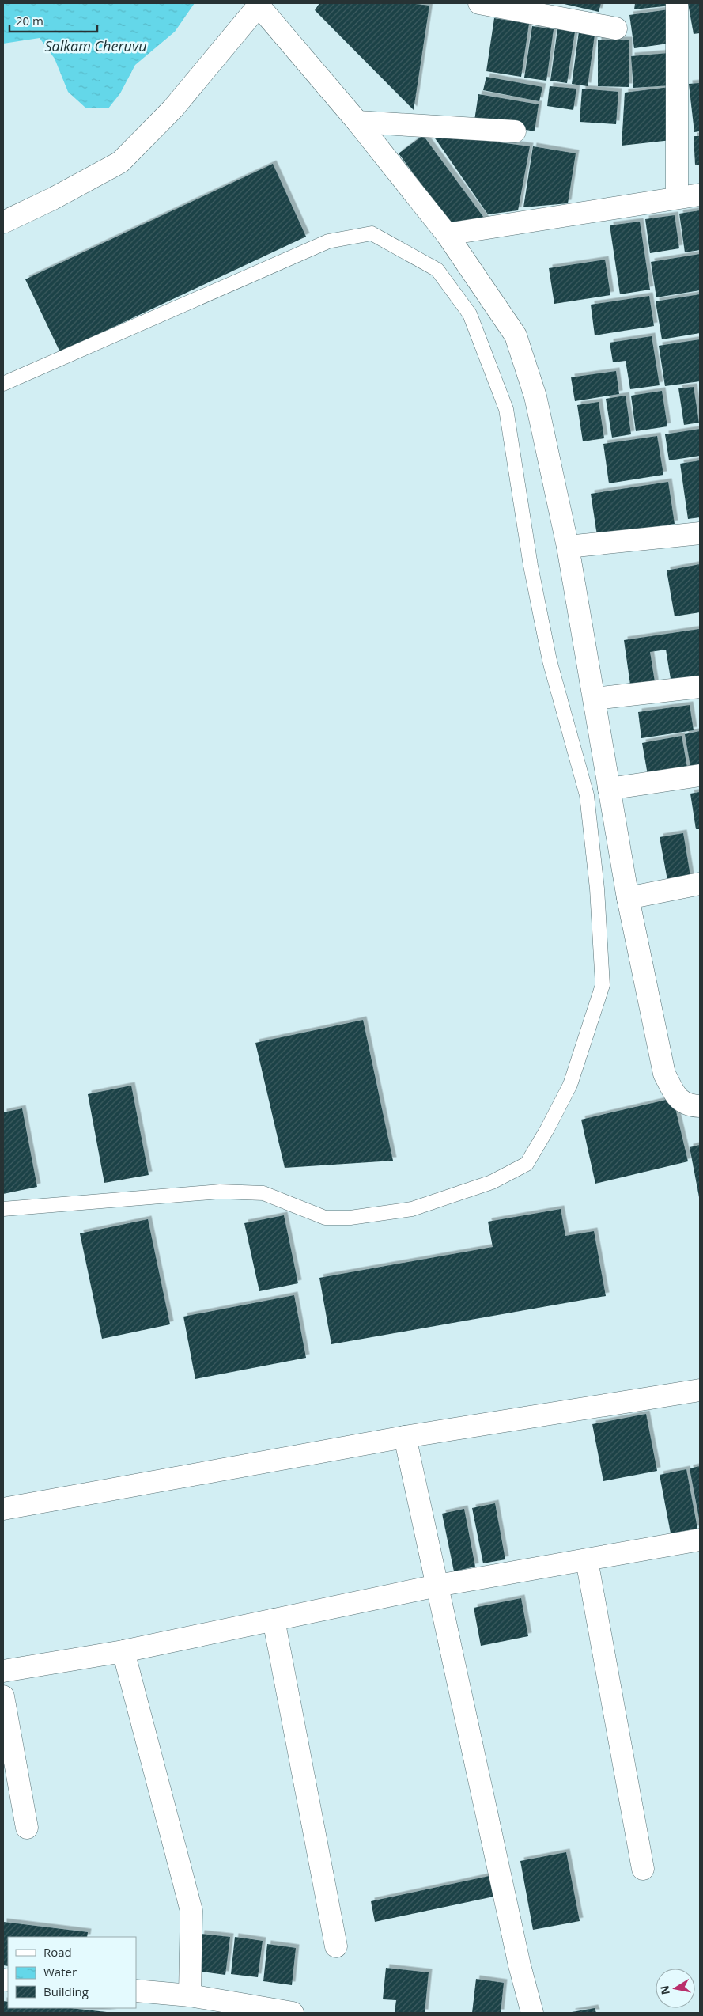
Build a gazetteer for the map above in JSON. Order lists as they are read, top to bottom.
{
  "water": ["Salkam Cheruvu"],
  "legend": ["Road", "Water", "Building"],
  "scale_bar": "20 m",
  "north": "left"
}
